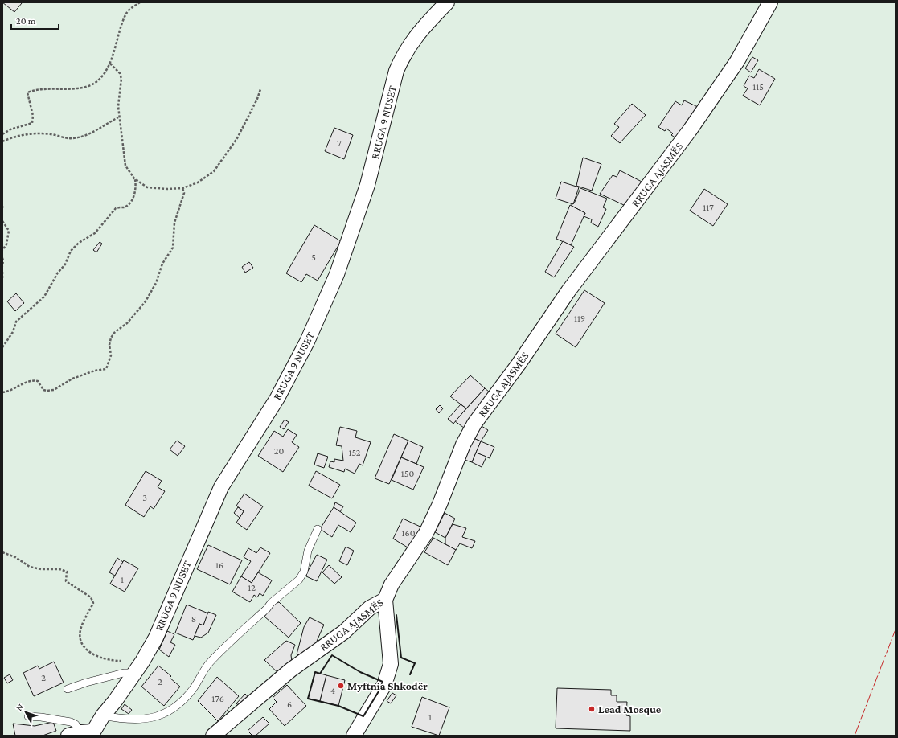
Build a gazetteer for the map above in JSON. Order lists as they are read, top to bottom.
{
  "streets": {
    "street": ["RRUGA 9 NUSET", "RRUGA AJASMËS"]
  },
  "places": ["Myftnia Shkodër", "Lead Mosque"],
  "house_numbers": [
    "115",
    "7",
    "117",
    "5",
    "119",
    "20",
    "152",
    "150",
    "3",
    "160",
    "16",
    "1",
    "12",
    "8",
    "2",
    "2",
    "4",
    "176",
    "6",
    "1"
  ],
  "scale_bar": "20 m",
  "north": "top left"
}
